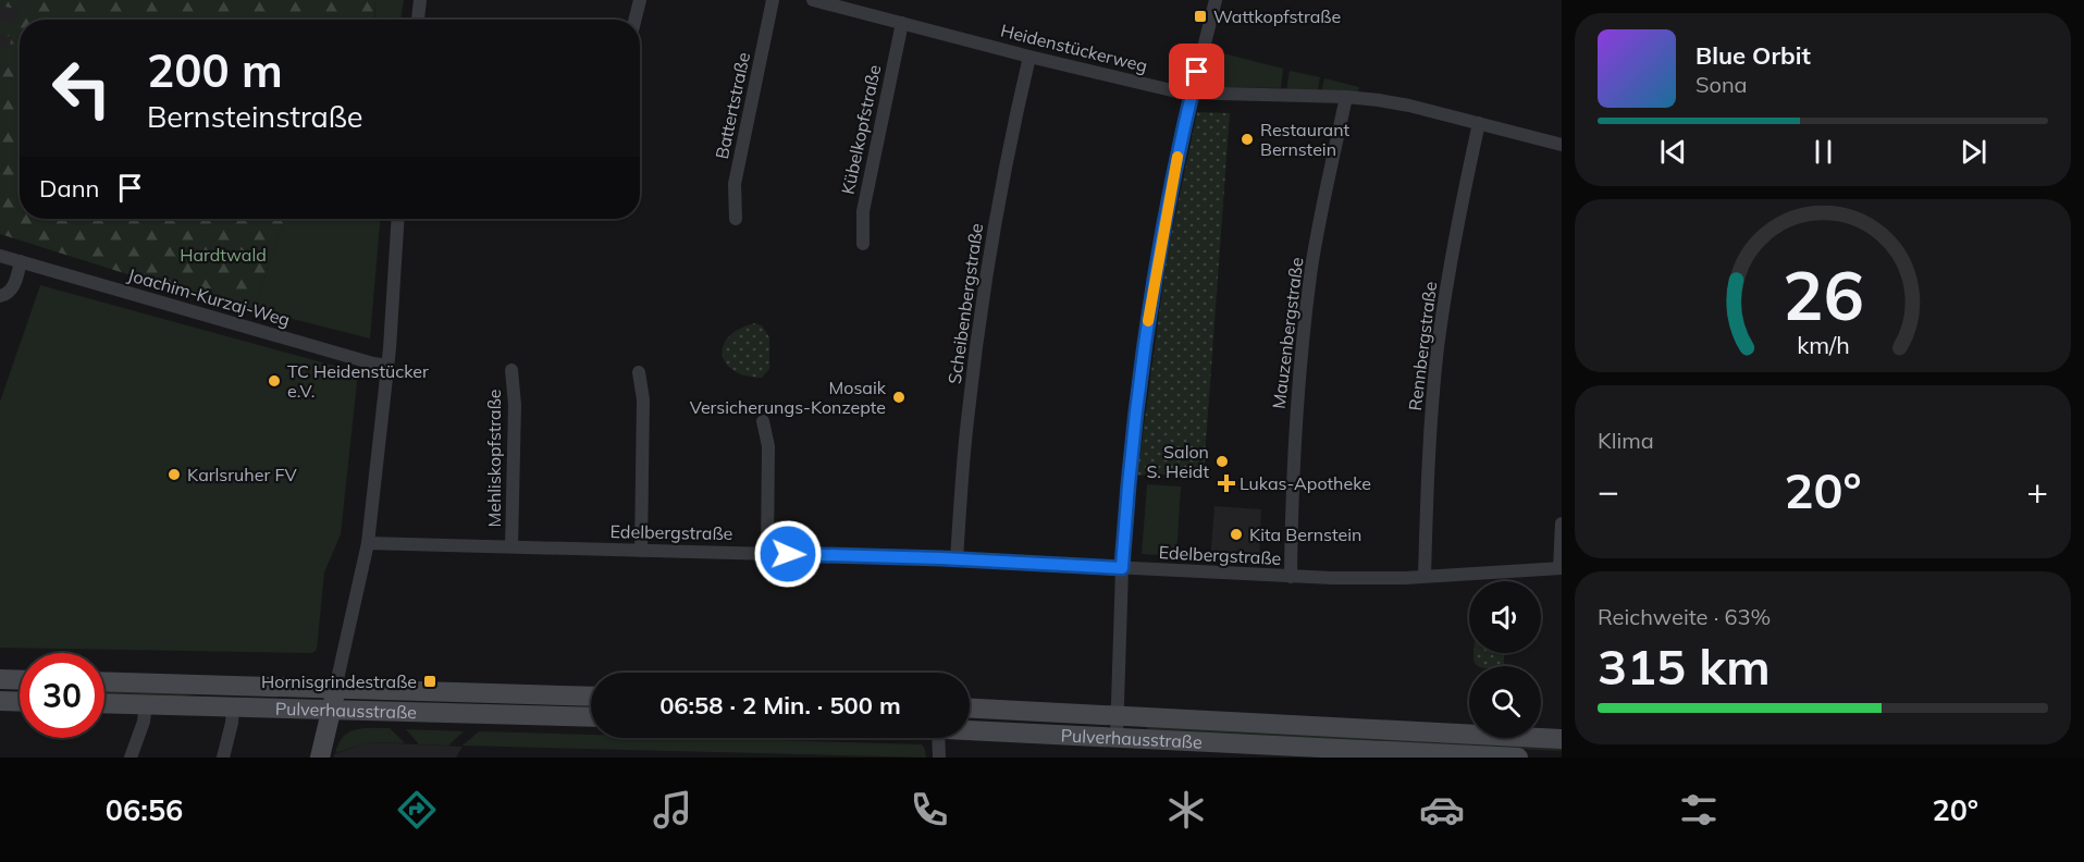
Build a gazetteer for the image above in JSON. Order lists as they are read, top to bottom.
{
  "streets": {
    "main road": ["Pulverhausstraße"],
    "street": [
      "Heidenstückerweg",
      "Battertstraße",
      "Kübelkopfstraße",
      "Joachim-Kurzaj-Weg",
      "Scheibenbergstraße",
      "Mauzenbergstraße",
      "Rennbergstraße",
      "Mehliskopfstraße",
      "Edelbergstraße"
    ]
  },
  "crossings": [
    ["Heidenstückerweg", "Kübelkopfstraße"],
    ["Heidenstückerweg", "Scheibenbergstraße"],
    ["Heidenstückerweg", "Mauzenbergstraße"],
    ["Heidenstückerweg", "Rennbergstraße"],
    ["Scheibenbergstraße", "Edelbergstraße"],
    ["Mauzenbergstraße", "Edelbergstraße"],
    ["Rennbergstraße", "Edelbergstraße"],
    ["Mehliskopfstraße", "Edelbergstraße"]
  ],
  "parks": ["Hardtwald"],
  "places": {
    "transit": ["Wattkopfstraße", "Hornisgrindestraße"],
    "other": [
      "Restaurant Bernstein",
      "TC Heidenstücker e.V.",
      "Mosaik Versicherungs-Konzepte",
      "Salon S. Heidt",
      "Karlsruher FV",
      "Kita Bernstein"
    ],
    "health": ["Lukas-Apotheke"]
  },
  "page": {
    "turn": ["200 m", "Bernsteinstraße"],
    "song": ["Blue Orbit", "Sona"],
    "then": "Dann",
    "tile": [
      "Klima",
      ["Reichweite · 63%", "315 km"]
    ],
    "heat": ["−", "20°", "+"],
    "limit": "30",
    "trip": "06:58 · 2 Min. · 500 m",
    "tabs": ["06:56", "20°"],
    "gauge": ["26", "km/h"]
  }
}
